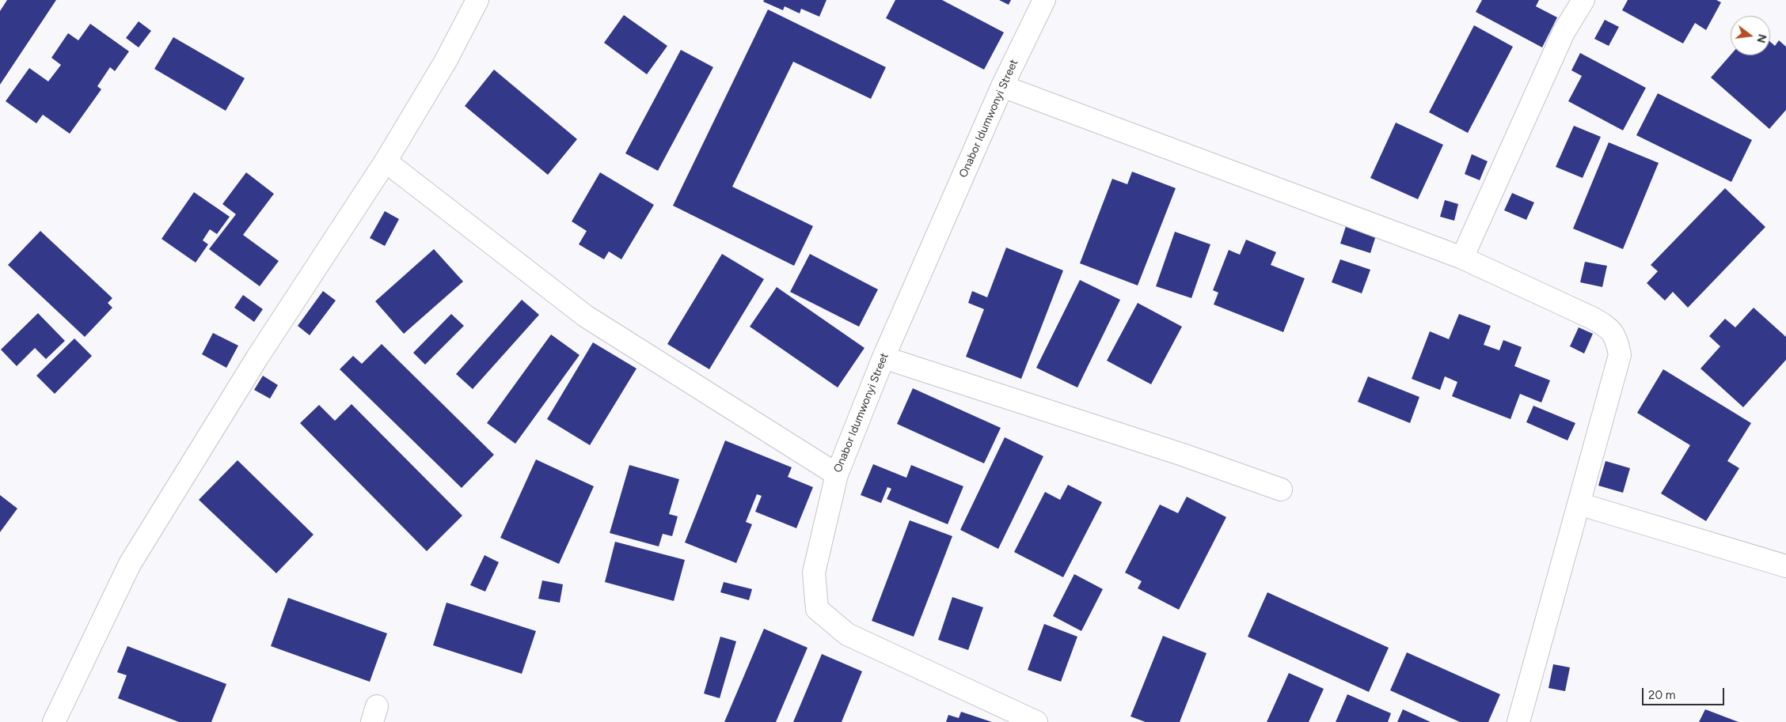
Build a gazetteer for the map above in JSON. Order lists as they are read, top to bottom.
{
  "streets": {
    "street": ["Onabor Idumwonyi Street"]
  },
  "scale_bar": "20 m",
  "north": "right"
}
